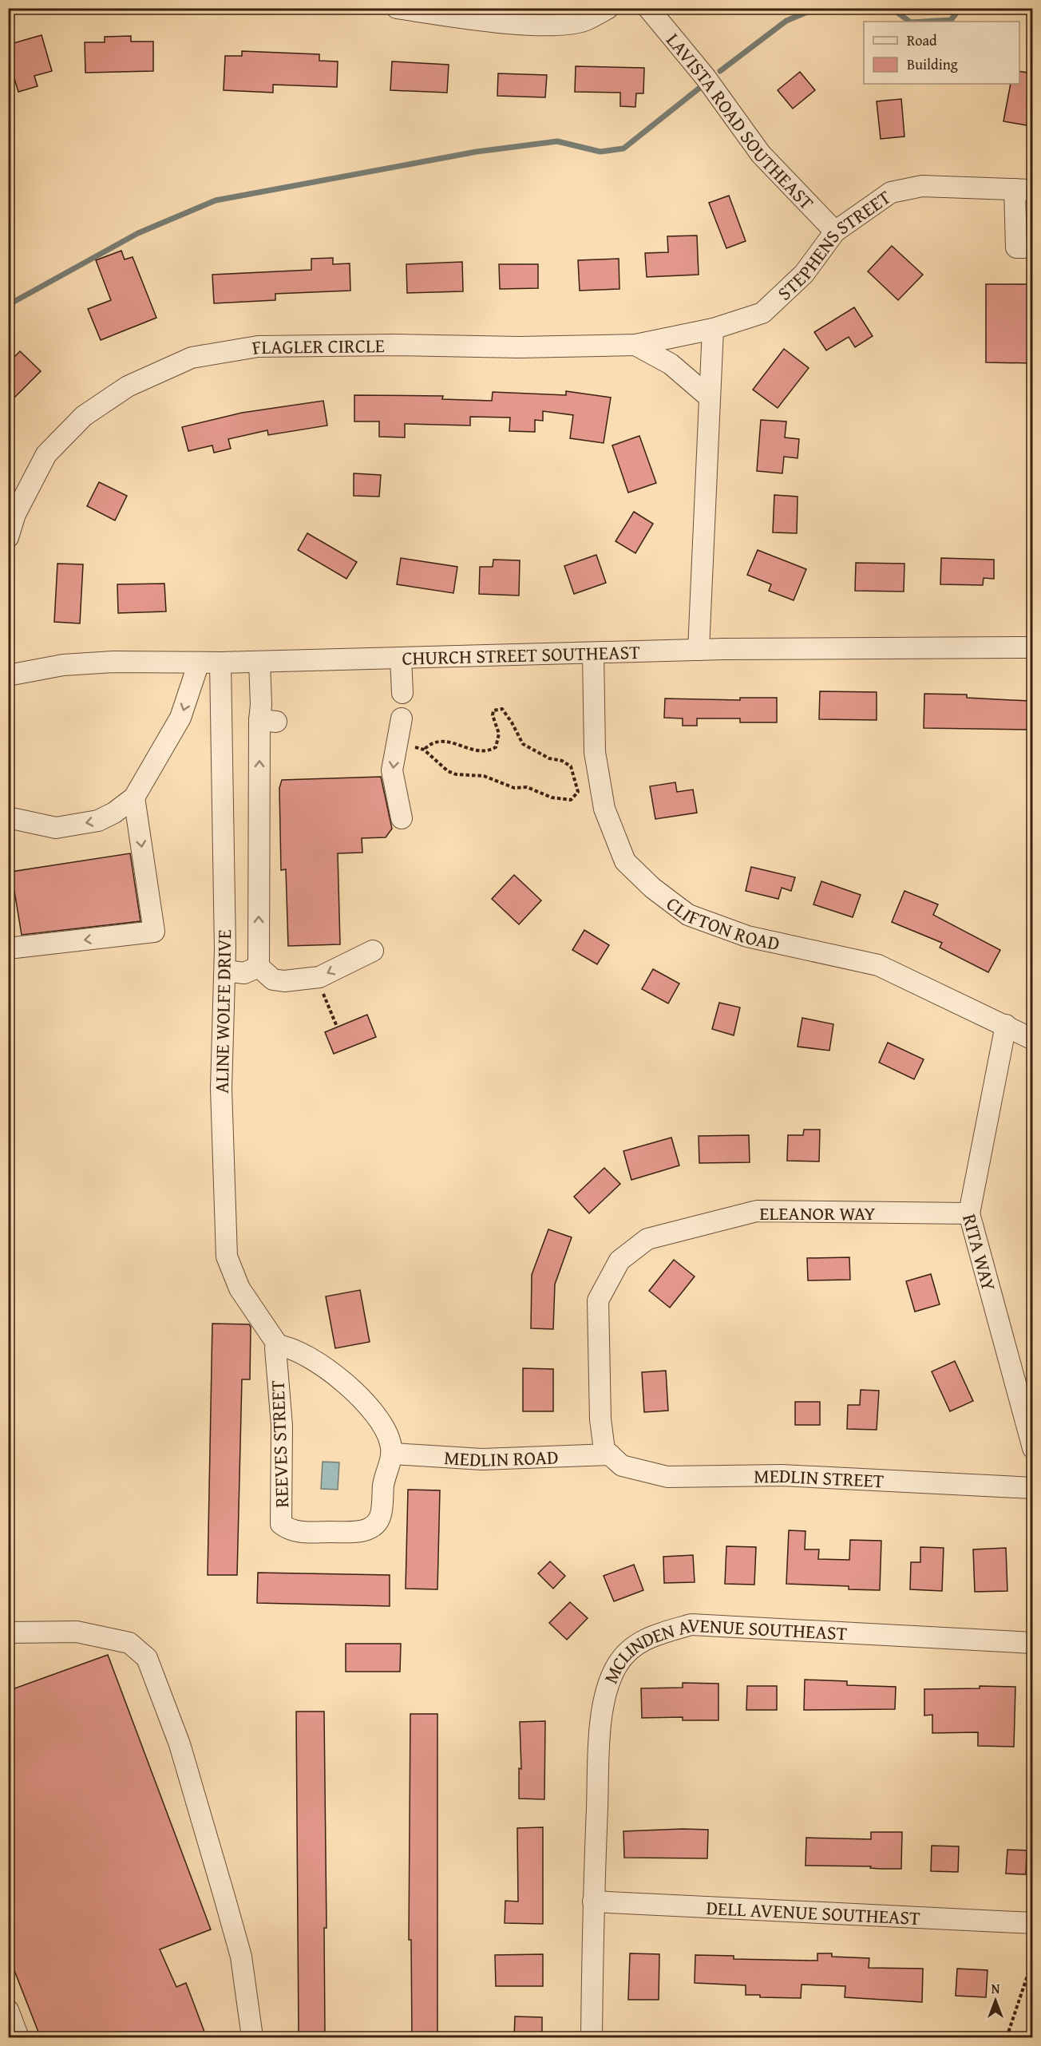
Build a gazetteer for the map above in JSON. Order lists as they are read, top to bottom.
{
  "streets": {
    "street": [
      "LAVISTA ROAD SOUTHEAST",
      "STEPHENS STREET",
      "FLAGLER CIRCLE",
      "CHURCH STREET SOUTHEAST",
      "CLIFTON ROAD",
      "ALINE WOLFE DRIVE",
      "ELEANOR WAY",
      "RITA WAY",
      "REEVES STREET",
      "MEDLIN ROAD",
      "MEDLIN STREET",
      "MCLINDEN AVENUE SOUTHEAST",
      "DELL AVENUE SOUTHEAST"
    ]
  },
  "crossings": [
    ["LAVISTA ROAD SOUTHEAST", "STEPHENS STREET"],
    ["STEPHENS STREET", "FLAGLER CIRCLE"],
    ["CHURCH STREET SOUTHEAST", "CLIFTON ROAD"],
    ["CHURCH STREET SOUTHEAST", "ALINE WOLFE DRIVE"],
    ["CLIFTON ROAD", "RITA WAY"],
    ["ALINE WOLFE DRIVE", "REEVES STREET"],
    ["ELEANOR WAY", "RITA WAY"],
    ["ELEANOR WAY", "MEDLIN ROAD"],
    ["ELEANOR WAY", "MEDLIN STREET"],
    ["REEVES STREET", "MEDLIN ROAD"],
    ["MEDLIN ROAD", "MEDLIN STREET"],
    ["MCLINDEN AVENUE SOUTHEAST", "DELL AVENUE SOUTHEAST"]
  ],
  "legend": ["Road", "Building"],
  "north": "top"
}
